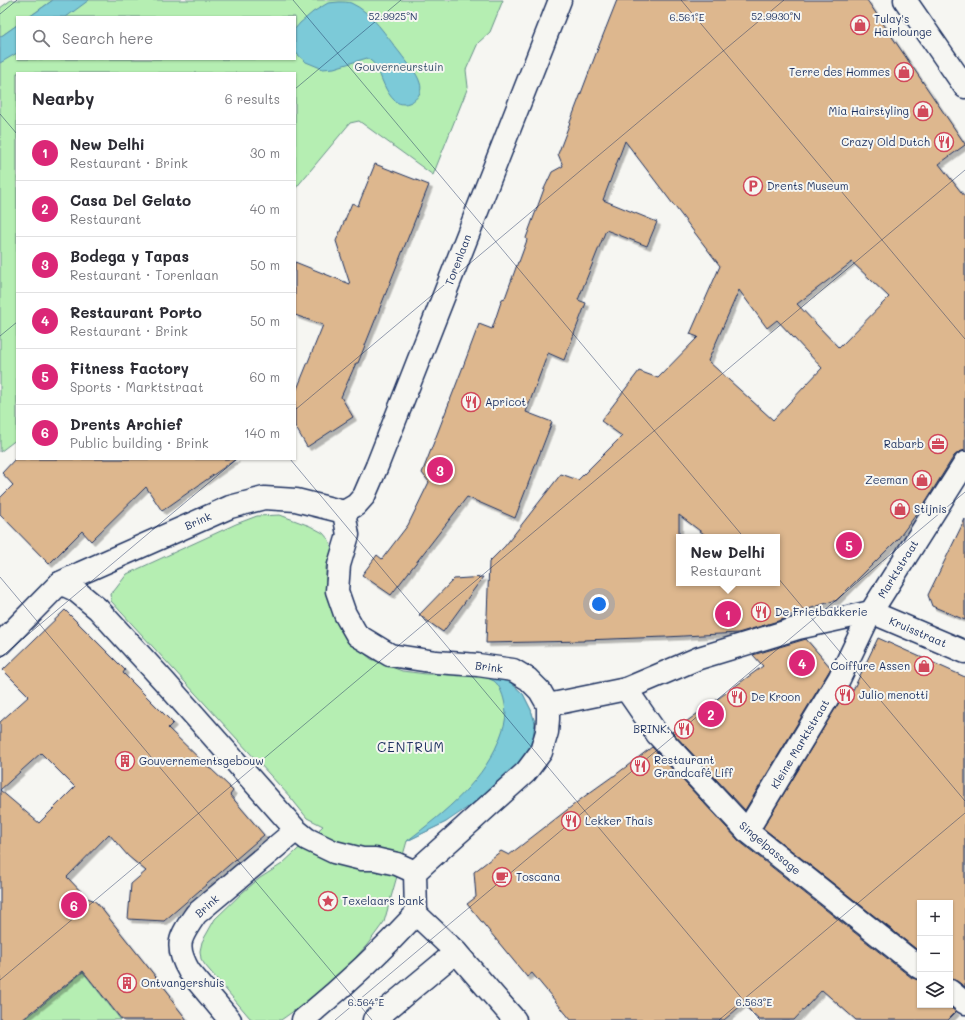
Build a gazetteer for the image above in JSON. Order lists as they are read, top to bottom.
{
  "streets": {
    "street": [
      "Torenlaan",
      "Brink",
      "Marktstraat",
      "Kruisstraat",
      "Kleine Marktstraat",
      "Singelpassage"
    ]
  },
  "crossings": [
    ["Torenlaan", "Brink"],
    ["Marktstraat", "Kruisstraat"],
    ["Marktstraat", "Kleine Marktstraat"],
    ["Kruisstraat", "Kleine Marktstraat"],
    ["Kleine Marktstraat", "Singelpassage"]
  ],
  "districts": ["CENTRUM"],
  "parks": ["Gouverneurstuin"],
  "places": {
    "shop": [
      "Tulay's Hairlounge",
      "Terre des Hommes",
      "Mia Hairstyling",
      "Zeeman",
      "Stijnis",
      "Coiffure Assen"
    ],
    "restaurant": [
      "Crazy Old Dutch",
      "Apricot",
      "De Frietbakkerie",
      "Julio menotti",
      "De Kroon",
      "BRINK.",
      "Restaurant Grandcafé Liff",
      "Lekker Thais"
    ],
    "parking": ["Drents Museum"],
    "office": ["Rabarb"],
    "building": ["Gouvernementsgebouw", "Ontvangershuis"],
    "cafe": ["Toscana"],
    "place": ["Texelaars bank"]
  },
  "page": {
    "search": "Search here",
    "heading": ["Nearby", "6 results"],
    "list": [
      {
        "mark": "1",
        "name": "New Delhi",
        "note": "Restaurant · Brink",
        "value": "30 m"
      },
      {
        "mark": "2",
        "name": "Casa Del Gelato",
        "note": "Restaurant",
        "value": "40 m"
      },
      {
        "mark": "3",
        "name": "Bodega y Tapas",
        "note": "Restaurant · Torenlaan",
        "value": "50 m"
      },
      {
        "mark": "4",
        "name": "Restaurant Porto",
        "note": "Restaurant · Brink",
        "value": "50 m"
      },
      {
        "mark": "5",
        "name": "Fitness Factory",
        "note": "Sports · Marktstraat",
        "value": "60 m"
      },
      {
        "mark": "6",
        "name": "Drents Archief",
        "note": "Public building · Brink",
        "value": "140 m"
      }
    ],
    "pins": [
      "3",
      "5",
      "1",
      "4",
      "2",
      "6"
    ],
    "popup": ["New Delhi", "Restaurant"],
    "map_buttons": ["+", "−"]
  },
  "coordinates": [
    "52.9925°N",
    "52.9930°N",
    "6.561°E",
    "6.564°E",
    "6.563°E"
  ]
}
